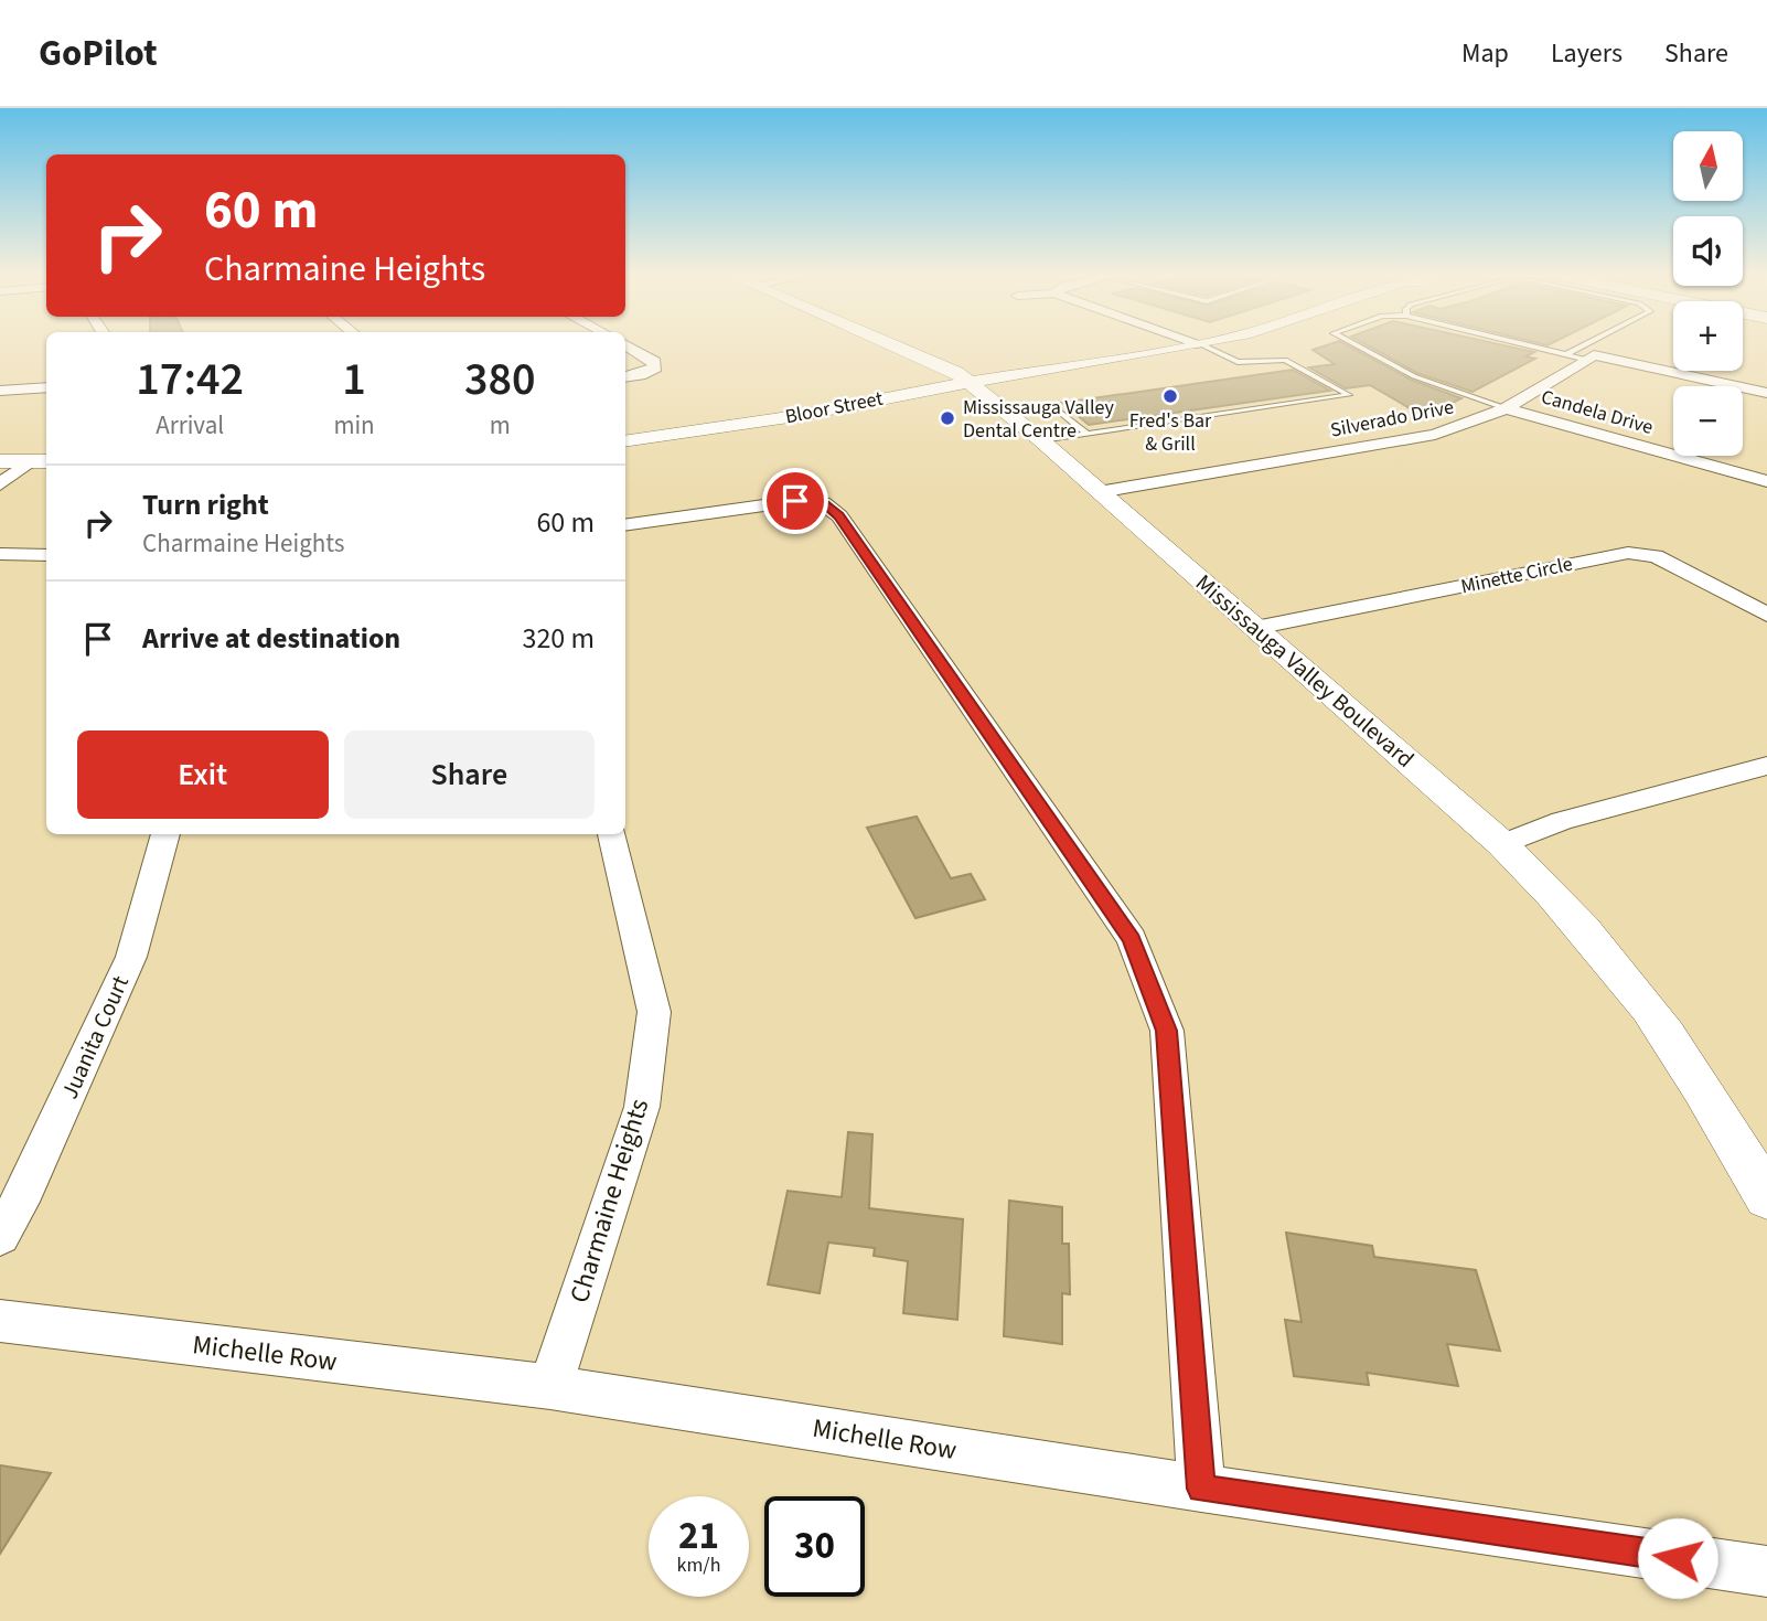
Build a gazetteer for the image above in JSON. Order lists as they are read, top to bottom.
{
  "streets": {
    "street": [
      "Bloor Street",
      "Candela Drive",
      "Silverado Drive",
      "Minette Circle",
      "Mississauga Valley Boulevard",
      "Juanita Court",
      "Charmaine Heights",
      "Michelle Row"
    ]
  },
  "crossings": [
    ["Bloor Street", "Mississauga Valley Boulevard"],
    ["Candela Drive", "Silverado Drive"],
    ["Silverado Drive", "Mississauga Valley Boulevard"],
    ["Minette Circle", "Mississauga Valley Boulevard"],
    ["Charmaine Heights", "Michelle Row"]
  ],
  "places": ["Fred's Bar & Grill", "Mississauga Valley Dental Centre"],
  "north": "top",
  "page": {
    "header": "GoPilot",
    "nav": ["Map", "Layers", "Share"],
    "map_buttons": ["+", "−"],
    "turn": ["60 m", "Charmaine Heights"],
    "eta": [
      "17:42",
      "Arrival",
      "1",
      "min",
      "380",
      "m"
    ],
    "list": [
      {
        "name": "Turn right",
        "note": "Charmaine Heights",
        "value": "60 m"
      },
      {
        "name": "Arrive at destination",
        "value": "320 m"
      }
    ],
    "buttons": ["Exit", "Share"],
    "speed": "21 km/h",
    "limit": "30"
  }
}
